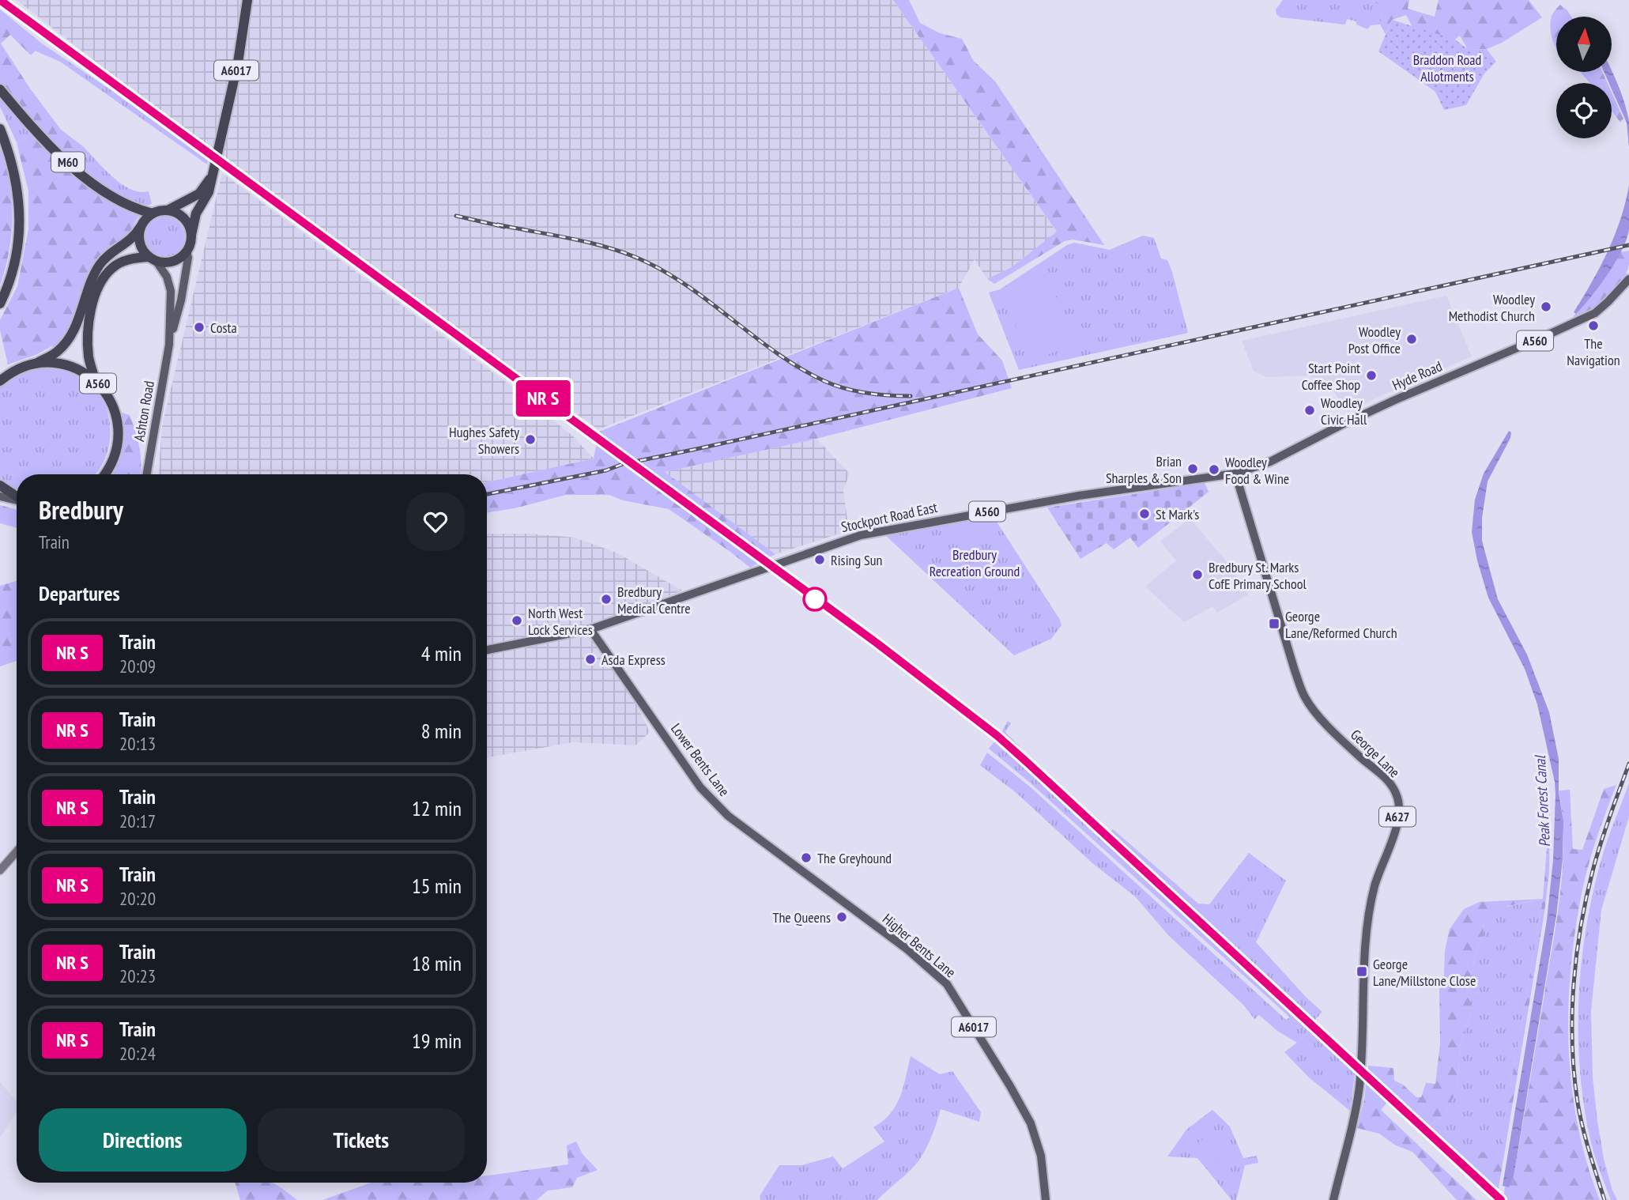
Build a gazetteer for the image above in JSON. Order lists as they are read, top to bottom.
{
  "streets": {
    "highway": ["A6017", "M60", "A560"],
    "main road": [
      "Hyde Road",
      "Ashton Road",
      "Stockport Road East",
      "George Lane",
      "Lower Bents Lane",
      "A627",
      "Higher Bents Lane"
    ]
  },
  "crossings": [
    ["A6017", "M60"],
    ["A6017", "A560"],
    ["A6017", "Ashton Road"],
    ["M60", "A560"],
    ["M60", "Ashton Road"],
    ["A560", "Ashton Road"],
    ["A560", "Stockport Road East"],
    ["A560", "Lower Bents Lane"],
    ["Hyde Road", "Stockport Road East"],
    ["Hyde Road", "George Lane"],
    ["Stockport Road East", "Lower Bents Lane"],
    ["Lower Bents Lane", "Higher Bents Lane"]
  ],
  "water": ["Peak Forest Canal"],
  "parks": ["Braddon Road Allotments", "Bredbury Recreation Ground"],
  "places": {
    "other": [
      "Woodley Methodist Church",
      "The Navigation",
      "Costa",
      "Woodley Post Office",
      "Start Point Coffee Shop",
      "Woodley Civic Hall",
      "Hughes Safety Showers",
      "Brian Sharples & Son",
      "Woodley Food & Wine",
      "St Mark's",
      "Rising Sun",
      "Bredbury St. Marks CofE Primary School",
      "Bredbury Medical Centre",
      "North West Lock Services",
      "Asda Express",
      "The Greyhound",
      "The Queens"
    ],
    "transit": ["George Lane/Reformed Church", "George Lane/Millstone Close"]
  },
  "north": "top",
  "page": {
    "on_map": "NR S",
    "heading": [
      ["Bredbury", "Train"],
      "Departures"
    ],
    "list": [
      {
        "mark": "NR S",
        "name": "Train",
        "note": "20:09",
        "value": "4 min"
      },
      {
        "mark": "NR S",
        "name": "Train",
        "note": "20:13",
        "value": "8 min"
      },
      {
        "mark": "NR S",
        "name": "Train",
        "note": "20:17",
        "value": "12 min"
      },
      {
        "mark": "NR S",
        "name": "Train",
        "note": "20:20",
        "value": "15 min"
      },
      {
        "mark": "NR S",
        "name": "Train",
        "note": "20:23",
        "value": "18 min"
      },
      {
        "mark": "NR S",
        "name": "Train",
        "note": "20:24",
        "value": "19 min"
      }
    ],
    "buttons": ["Directions", "Tickets"]
  }
}
